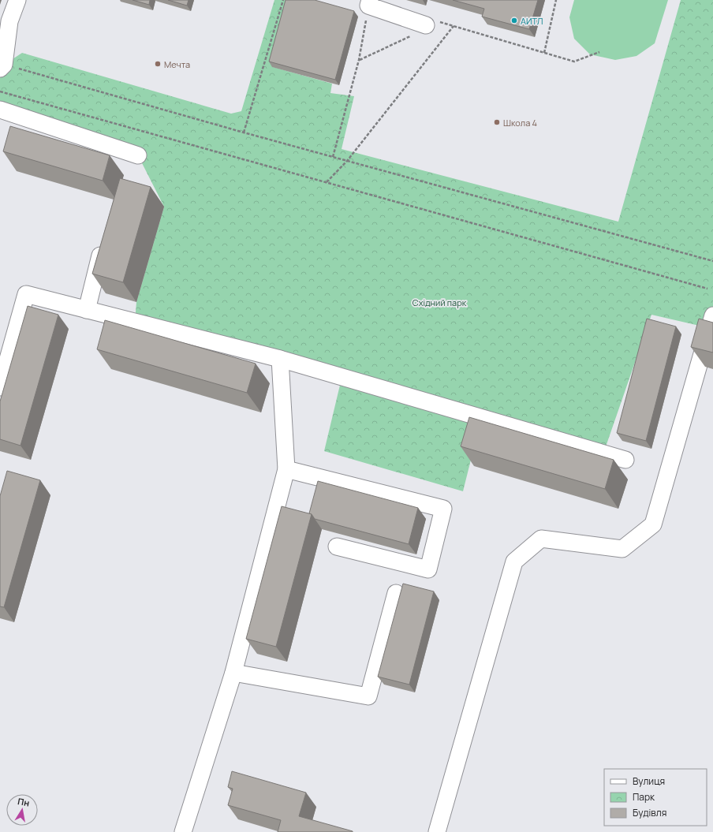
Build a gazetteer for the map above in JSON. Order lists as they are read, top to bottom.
{
  "parks": ["Східний парк"],
  "places": ["АИТЛ", "Мечта", "Школа 4"],
  "legend": ["Вулиця", "Парк", "Будівля"],
  "north": "top"
}
